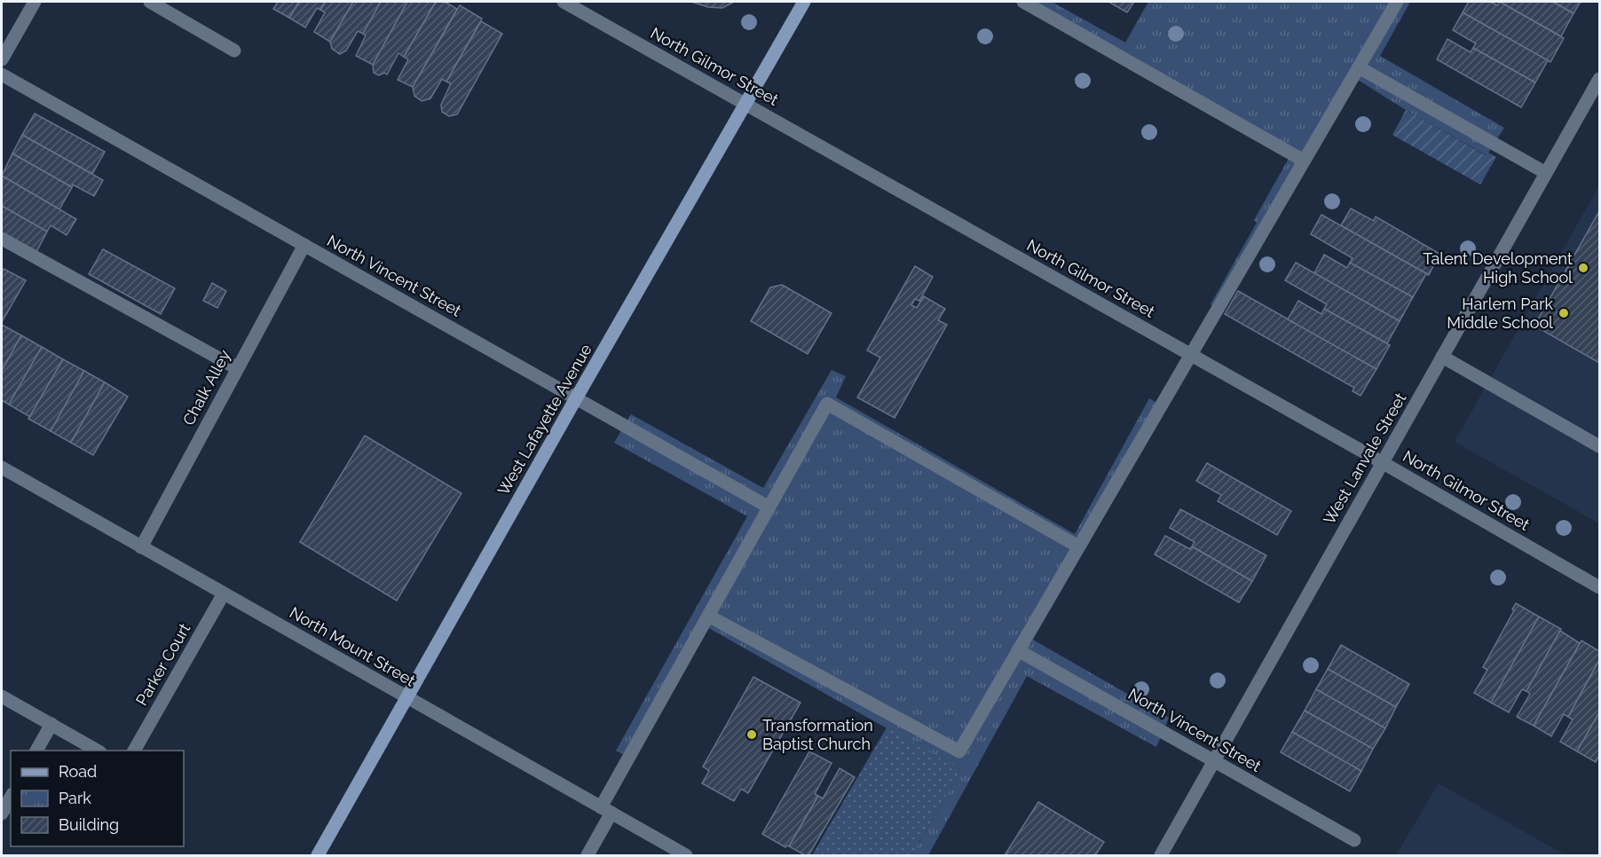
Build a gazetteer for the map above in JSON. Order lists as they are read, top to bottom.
{
  "streets": {
    "main road": ["West Lafayette Avenue"],
    "street": [
      "North Gilmor Street",
      "North Vincent Street",
      "Chalk Alley",
      "West Lanvale Street",
      "North Mount Street",
      "Parker Court"
    ]
  },
  "crossings": [
    ["North Gilmor Street", "West Lafayette Avenue"],
    ["North Gilmor Street", "West Lanvale Street"],
    ["North Vincent Street", "Chalk Alley"],
    ["North Vincent Street", "West Lafayette Avenue"],
    ["North Vincent Street", "West Lanvale Street"],
    ["Chalk Alley", "North Mount Street"],
    ["West Lafayette Avenue", "North Mount Street"],
    ["North Mount Street", "Parker Court"]
  ],
  "places": ["Talent Development High School", "Harlem Park Middle School", "Transformation Baptist Church"],
  "legend": ["Road", "Park", "Building"]
}
